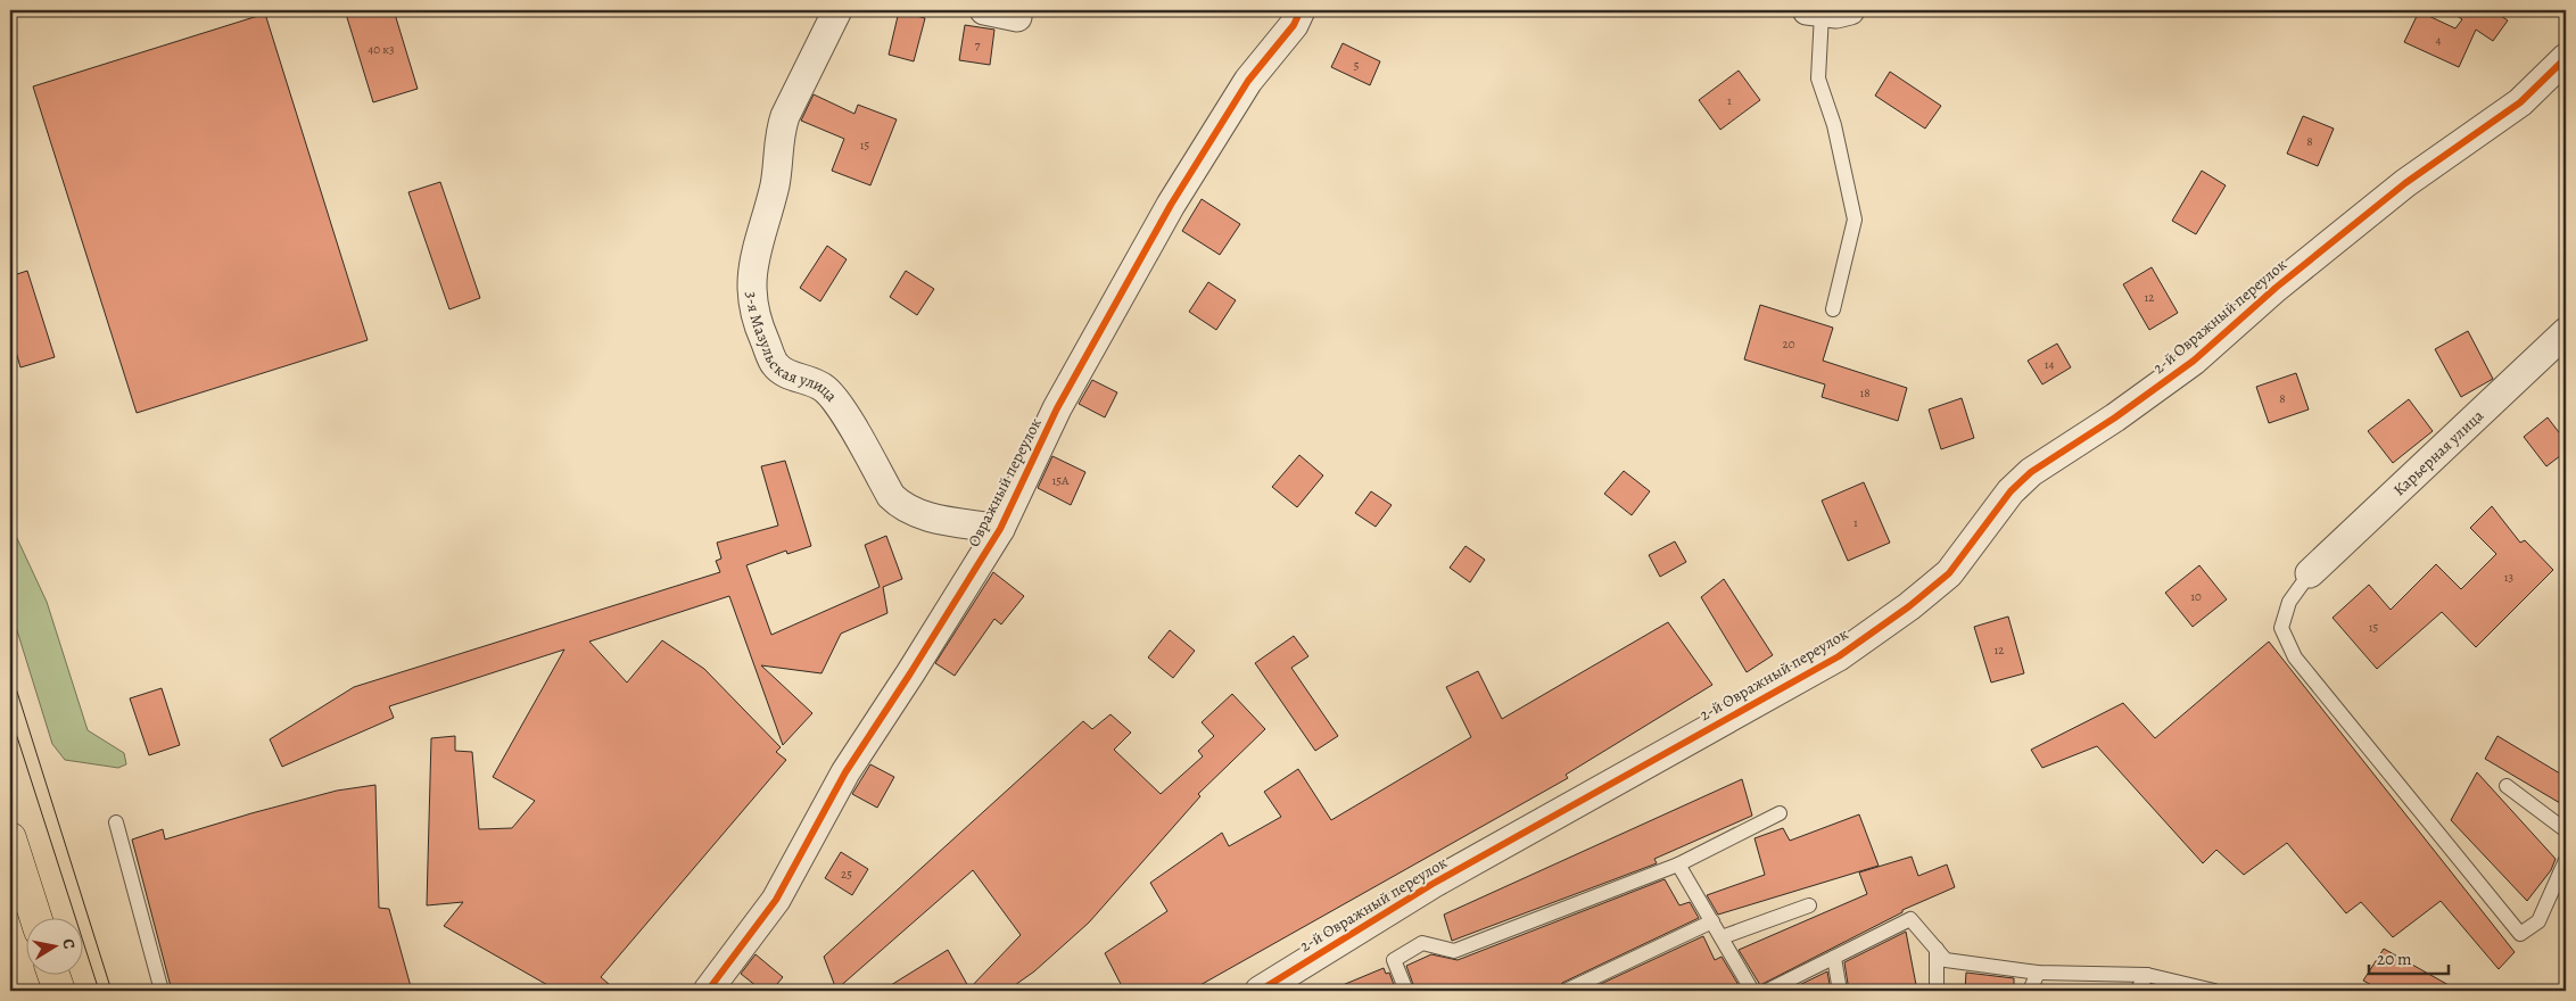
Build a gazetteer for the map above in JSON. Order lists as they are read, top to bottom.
{
  "streets": {
    "street": [
      "2-й Овражный переулок",
      "3-я Мазульская улица",
      "Карьерная улица",
      "Овражный переулок"
    ]
  },
  "crossings": [
    ["3-я Мазульская улица", "Овражный переулок"]
  ],
  "house_numbers": [
    "4",
    "7",
    "40 к3",
    "5",
    "1",
    "8",
    "15",
    "12",
    "20",
    "14",
    "18",
    "8",
    "15А",
    "1",
    "13",
    "10",
    "15",
    "12",
    "25"
  ],
  "scale_bar": "20 m",
  "north": "right"
}
